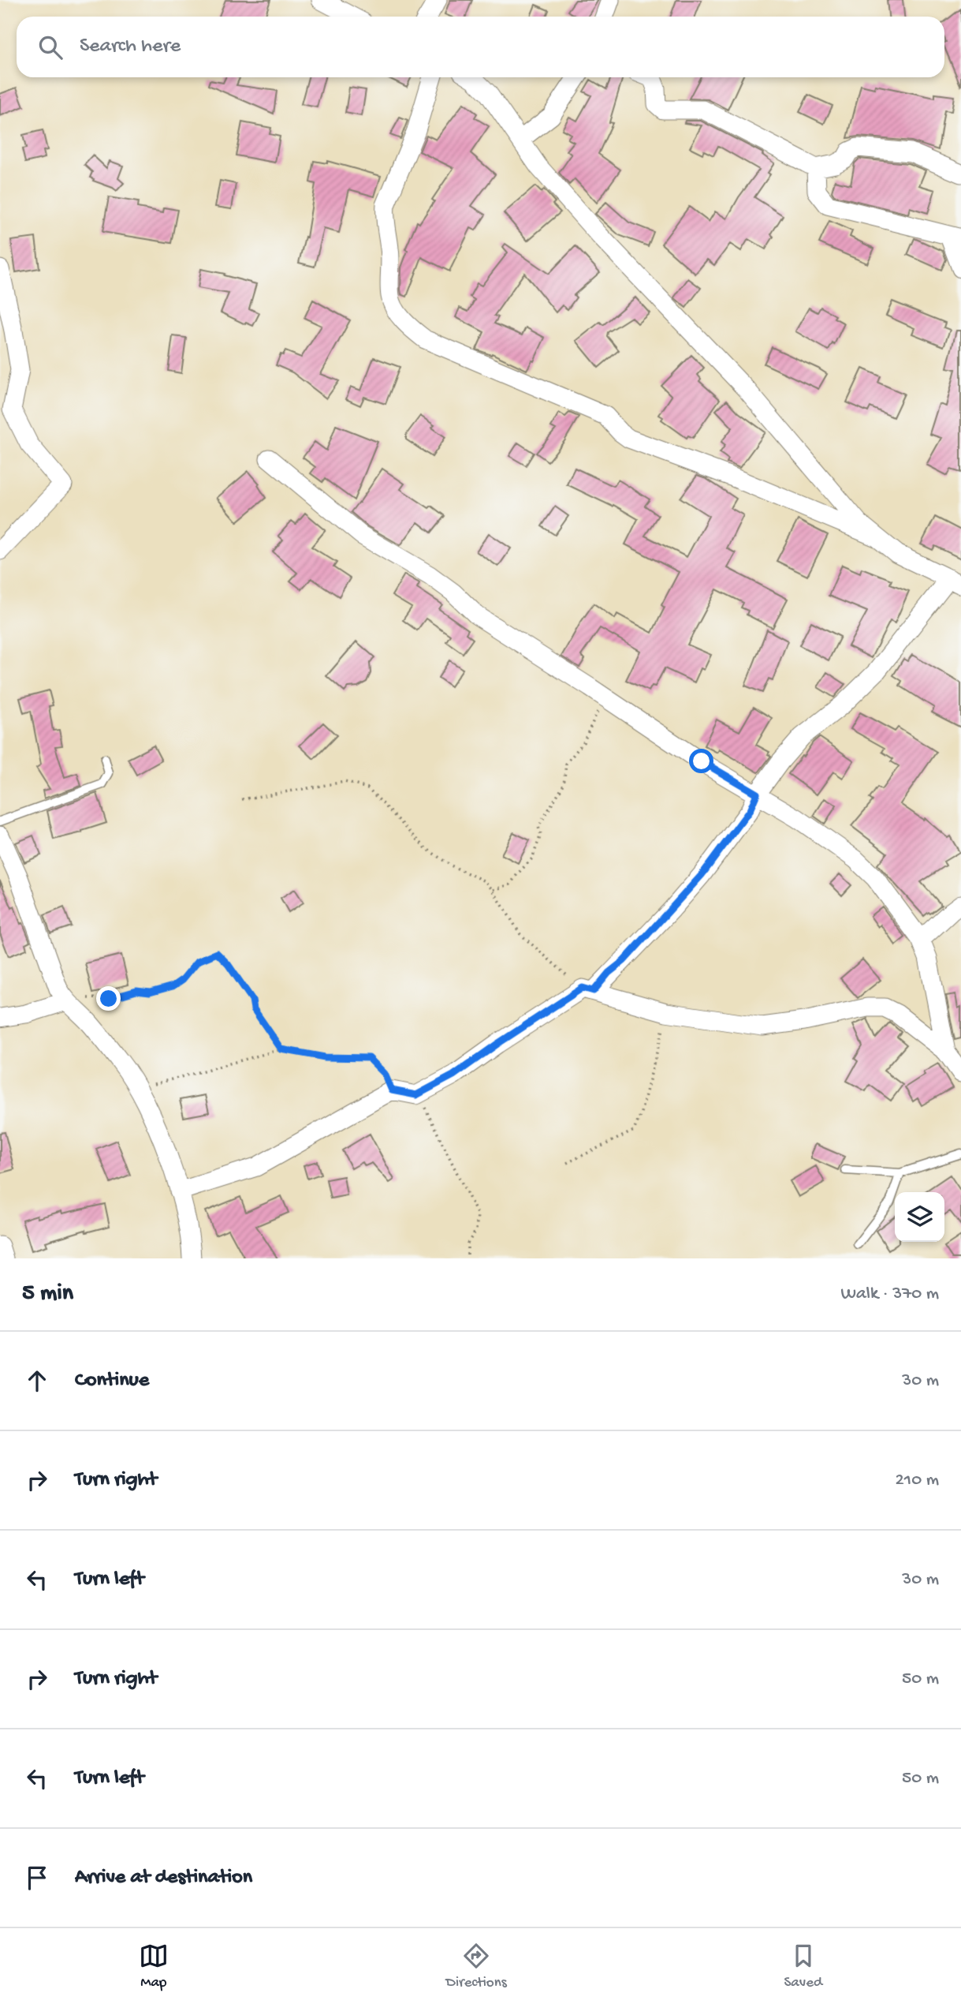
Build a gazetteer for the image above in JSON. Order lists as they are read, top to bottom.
{
  "page": {
    "search": "Search here",
    "heading": ["5 min", "Walk · 370 m"],
    "list": [
      ["Continue", "30 m"],
      ["Turn right", "210 m"],
      ["Turn left", "30 m"],
      ["Turn right", "50 m"],
      ["Turn left", "50 m"],
      "Arrive at destination"
    ],
    "nav": ["Map", "Directions", "Saved"]
  }
}
